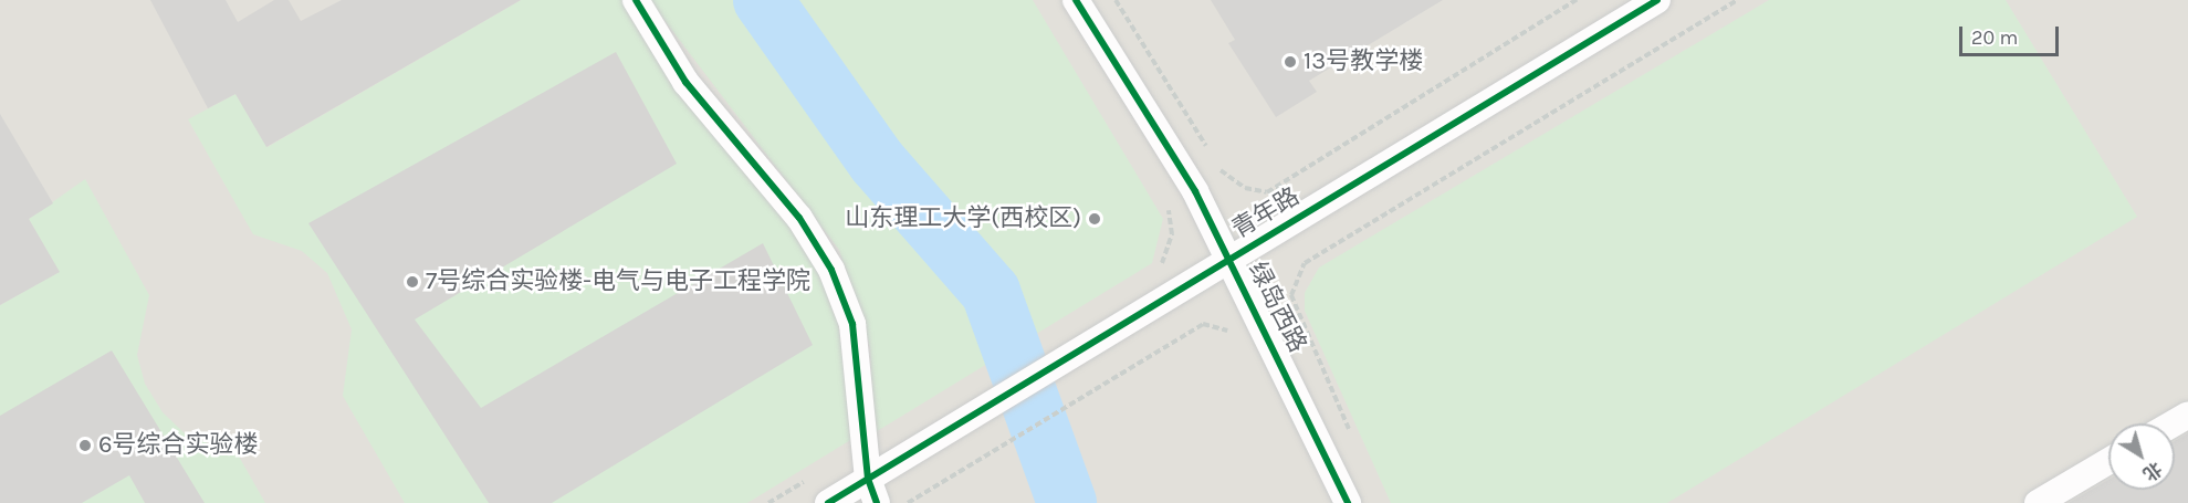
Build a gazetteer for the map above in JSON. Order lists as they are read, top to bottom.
{
  "streets": {
    "street": ["青年路", "绿岛西路"]
  },
  "crossings": [
    ["青年路", "绿岛西路"]
  ],
  "places": [
    "13号教学楼",
    "山东理工大学(西校区)",
    "7号综合实验楼-电气与电子工程学院",
    "6号综合实验楼"
  ],
  "scale_bar": "20 m",
  "north": "bottom right"
}
